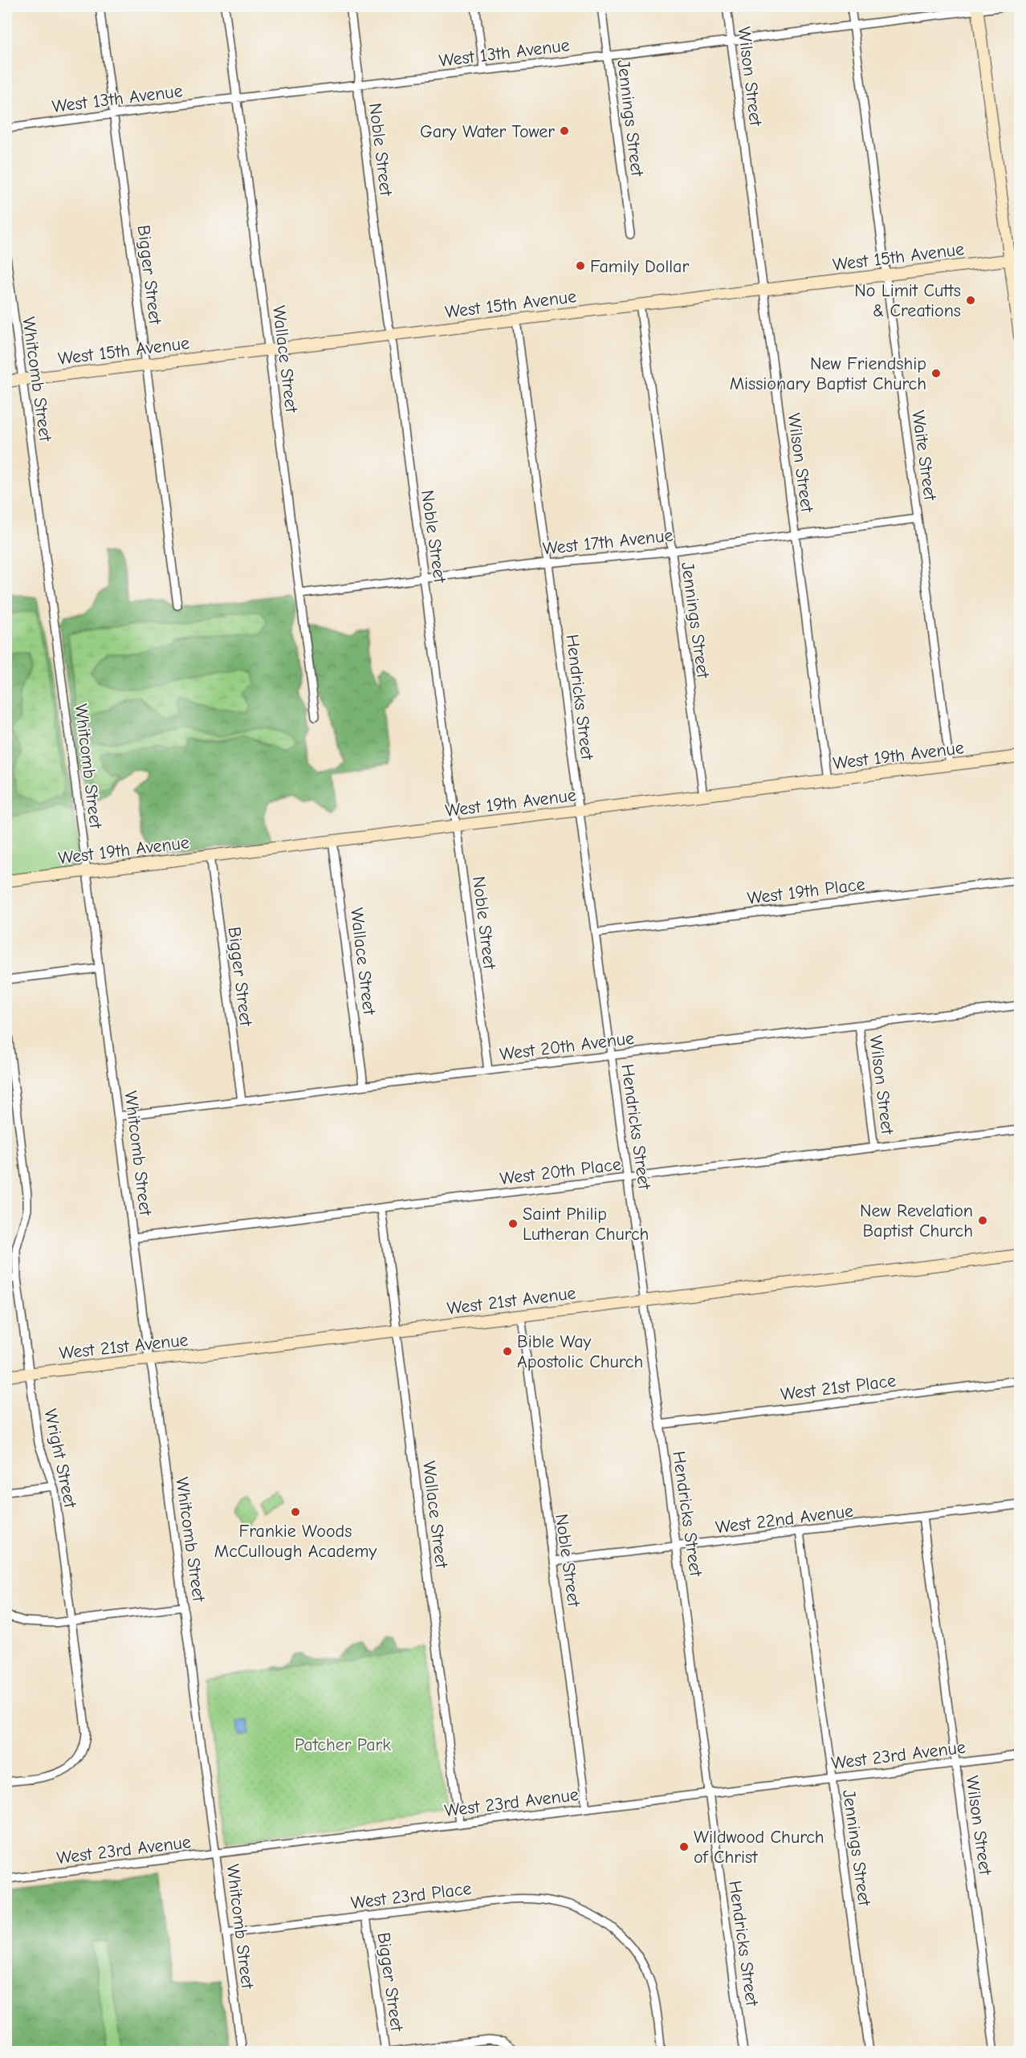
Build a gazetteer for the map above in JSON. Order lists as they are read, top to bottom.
{
  "streets": {
    "street": [
      "West 13th Avenue",
      "Wilson Street",
      "Jennings Street",
      "Noble Street",
      "West 15th Avenue",
      "Bigger Street",
      "Wallace Street",
      "Whitcomb Street",
      "Waite Street",
      "West 17th Avenue",
      "Hendricks Street",
      "West 19th Avenue",
      "West 19th Place",
      "West 20th Avenue",
      "West 20th Place",
      "West 21st Avenue",
      "West 21st Place",
      "Wright Street",
      "West 22nd Avenue",
      "West 23rd Avenue",
      "West 23rd Place"
    ]
  },
  "crossings": [
    ["West 13th Avenue", "Wilson Street"],
    ["West 13th Avenue", "Jennings Street"],
    ["West 13th Avenue", "Noble Street"],
    ["West 13th Avenue", "Bigger Street"],
    ["West 13th Avenue", "Wallace Street"],
    ["West 13th Avenue", "Waite Street"],
    ["Wilson Street", "West 15th Avenue"],
    ["Wilson Street", "West 17th Avenue"],
    ["Wilson Street", "West 19th Avenue"],
    ["Wilson Street", "West 20th Avenue"],
    ["Wilson Street", "West 20th Place"],
    ["Wilson Street", "West 22nd Avenue"],
    ["Wilson Street", "West 23rd Avenue"],
    ["Jennings Street", "West 15th Avenue"],
    ["Jennings Street", "West 17th Avenue"],
    ["Jennings Street", "West 19th Avenue"],
    ["Jennings Street", "West 22nd Avenue"],
    ["Jennings Street", "West 23rd Avenue"],
    ["Noble Street", "West 15th Avenue"],
    ["Noble Street", "West 17th Avenue"],
    ["Noble Street", "West 19th Avenue"],
    ["Noble Street", "West 20th Avenue"],
    ["Noble Street", "West 21st Avenue"],
    ["Noble Street", "West 22nd Avenue"],
    ["Noble Street", "West 23rd Avenue"],
    ["West 15th Avenue", "Bigger Street"],
    ["West 15th Avenue", "Wallace Street"],
    ["West 15th Avenue", "Whitcomb Street"],
    ["West 15th Avenue", "Waite Street"],
    ["West 15th Avenue", "Hendricks Street"],
    ["Bigger Street", "West 19th Avenue"],
    ["Bigger Street", "West 20th Avenue"],
    ["Bigger Street", "West 23rd Place"],
    ["Wallace Street", "West 17th Avenue"],
    ["Wallace Street", "West 19th Avenue"],
    ["Wallace Street", "West 20th Avenue"],
    ["Wallace Street", "West 20th Place"],
    ["Wallace Street", "West 21st Avenue"],
    ["Wallace Street", "West 23rd Avenue"],
    ["Whitcomb Street", "West 19th Avenue"],
    ["Whitcomb Street", "West 20th Avenue"],
    ["Whitcomb Street", "West 20th Place"],
    ["Whitcomb Street", "West 21st Avenue"],
    ["Whitcomb Street", "West 23rd Avenue"],
    ["Whitcomb Street", "West 23rd Place"],
    ["Waite Street", "West 17th Avenue"],
    ["Waite Street", "West 19th Avenue"],
    ["West 17th Avenue", "Hendricks Street"],
    ["Hendricks Street", "West 19th Avenue"],
    ["Hendricks Street", "West 19th Place"],
    ["Hendricks Street", "West 20th Avenue"],
    ["Hendricks Street", "West 20th Place"],
    ["Hendricks Street", "West 21st Avenue"],
    ["Hendricks Street", "West 21st Place"],
    ["Hendricks Street", "West 22nd Avenue"],
    ["Hendricks Street", "West 23rd Avenue"],
    ["West 21st Avenue", "Wright Street"]
  ],
  "parks": ["Patcher Park"],
  "places": [
    "Gary Water Tower",
    "Family Dollar",
    "No Limit Cutts & Creations",
    "New Friendship Missionary Baptist Church",
    "New Revelation Baptist Church",
    "Saint Philip Lutheran Church",
    "Bible Way Apostolic Church",
    "Frankie Woods McCullough Academy",
    "Wildwood Church of Christ"
  ]
}
